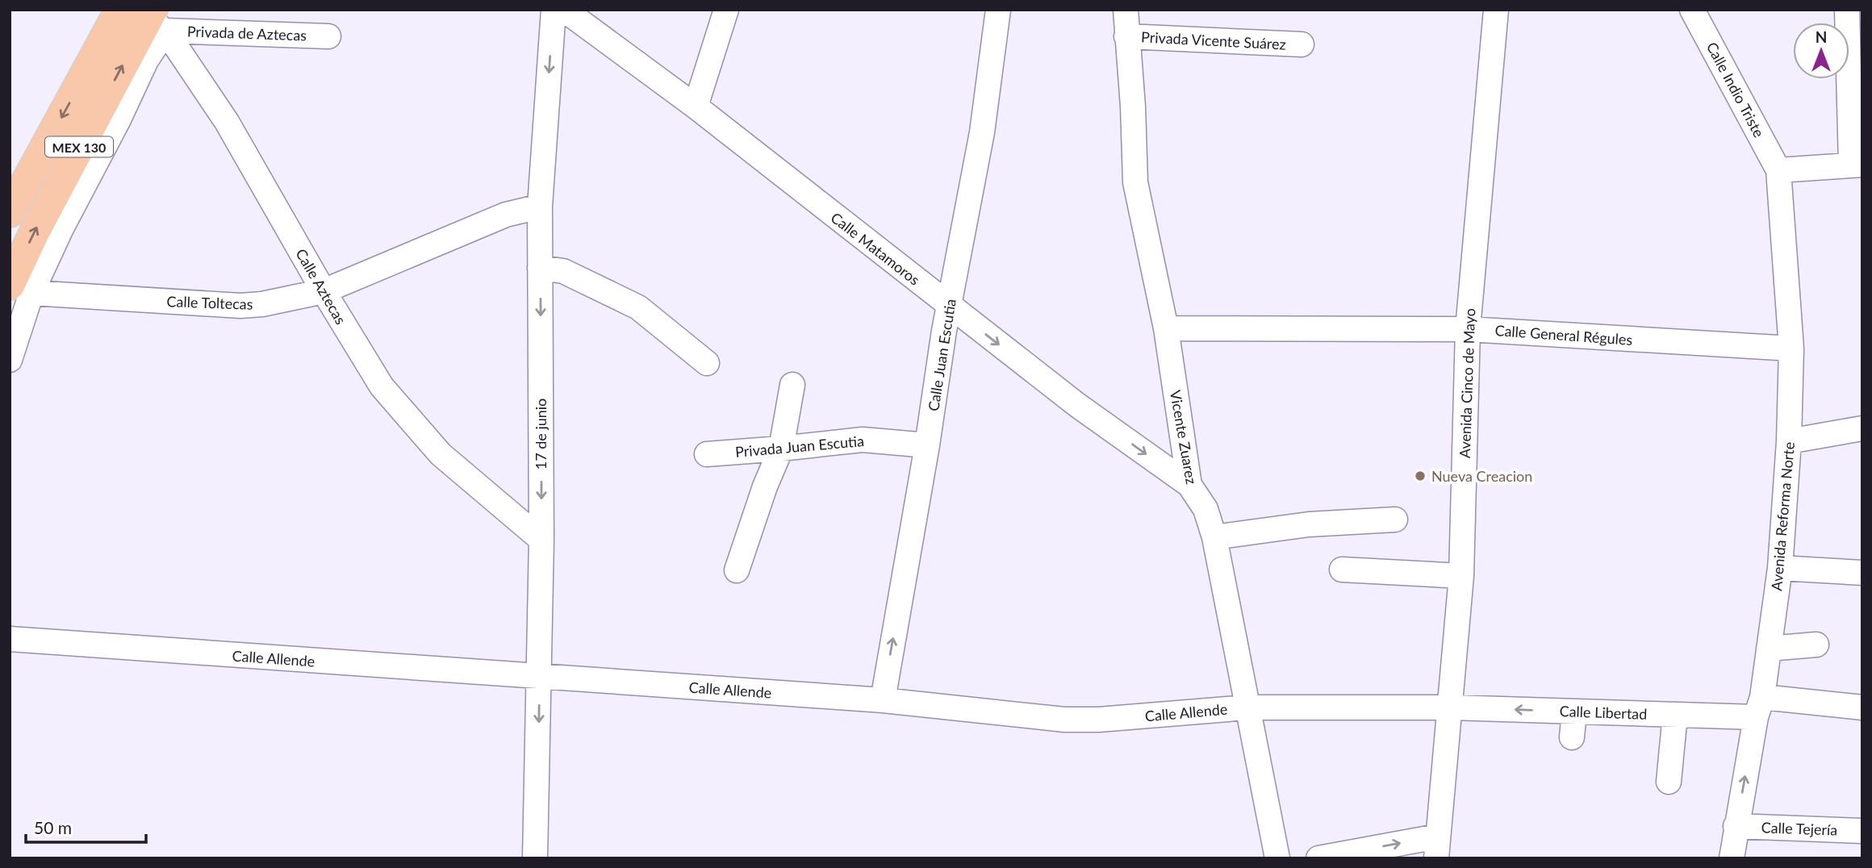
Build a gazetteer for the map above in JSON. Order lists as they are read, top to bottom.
{
  "streets": {
    "main road": ["MEX 130"],
    "street": [
      "Privada de Aztecas",
      "Privada Vicente Suárez",
      "Calle Indio Triste",
      "Calle Matamoros",
      "Calle Aztecas",
      "Calle Toltecas",
      "Calle General Régules",
      "Calle Juan Escutia",
      "Avenida Cinco de Mayo",
      "17 de junio",
      "Vicente Zuarez",
      "Privada Juan Escutia",
      "Avenida Reforma Norte",
      "Calle Allende",
      "Calle Libertad",
      "Calle Tejería"
    ]
  },
  "crossings": [
    ["Privada de Aztecas", "MEX 130"],
    ["Privada de Aztecas", "Calle Aztecas"],
    ["Privada Vicente Suárez", "Vicente Zuarez"],
    ["Calle Indio Triste", "Avenida Reforma Norte"],
    ["MEX 130", "Calle Aztecas"],
    ["MEX 130", "Calle Toltecas"],
    ["Calle Matamoros", "Calle Juan Escutia"],
    ["Calle Matamoros", "Vicente Zuarez"],
    ["Calle Aztecas", "Calle Toltecas"],
    ["Calle Aztecas", "17 de junio"],
    ["Calle Toltecas", "17 de junio"],
    ["Calle General Régules", "Avenida Cinco de Mayo"],
    ["Calle General Régules", "Vicente Zuarez"],
    ["Calle General Régules", "Avenida Reforma Norte"],
    ["Calle Juan Escutia", "Privada Juan Escutia"],
    ["Calle Juan Escutia", "Calle Allende"],
    ["Avenida Cinco de Mayo", "Calle Allende"],
    ["Avenida Cinco de Mayo", "Calle Libertad"],
    ["17 de junio", "Calle Allende"],
    ["Vicente Zuarez", "Calle Allende"],
    ["Avenida Reforma Norte", "Calle Libertad"],
    ["Avenida Reforma Norte", "Calle Tejería"],
    ["Calle Allende", "Calle Libertad"]
  ],
  "one_way": ["Calle Matamoros", "17 de junio"],
  "places": ["Nueva Creacion"],
  "scale_bar": "50 m",
  "north": "top"
}
